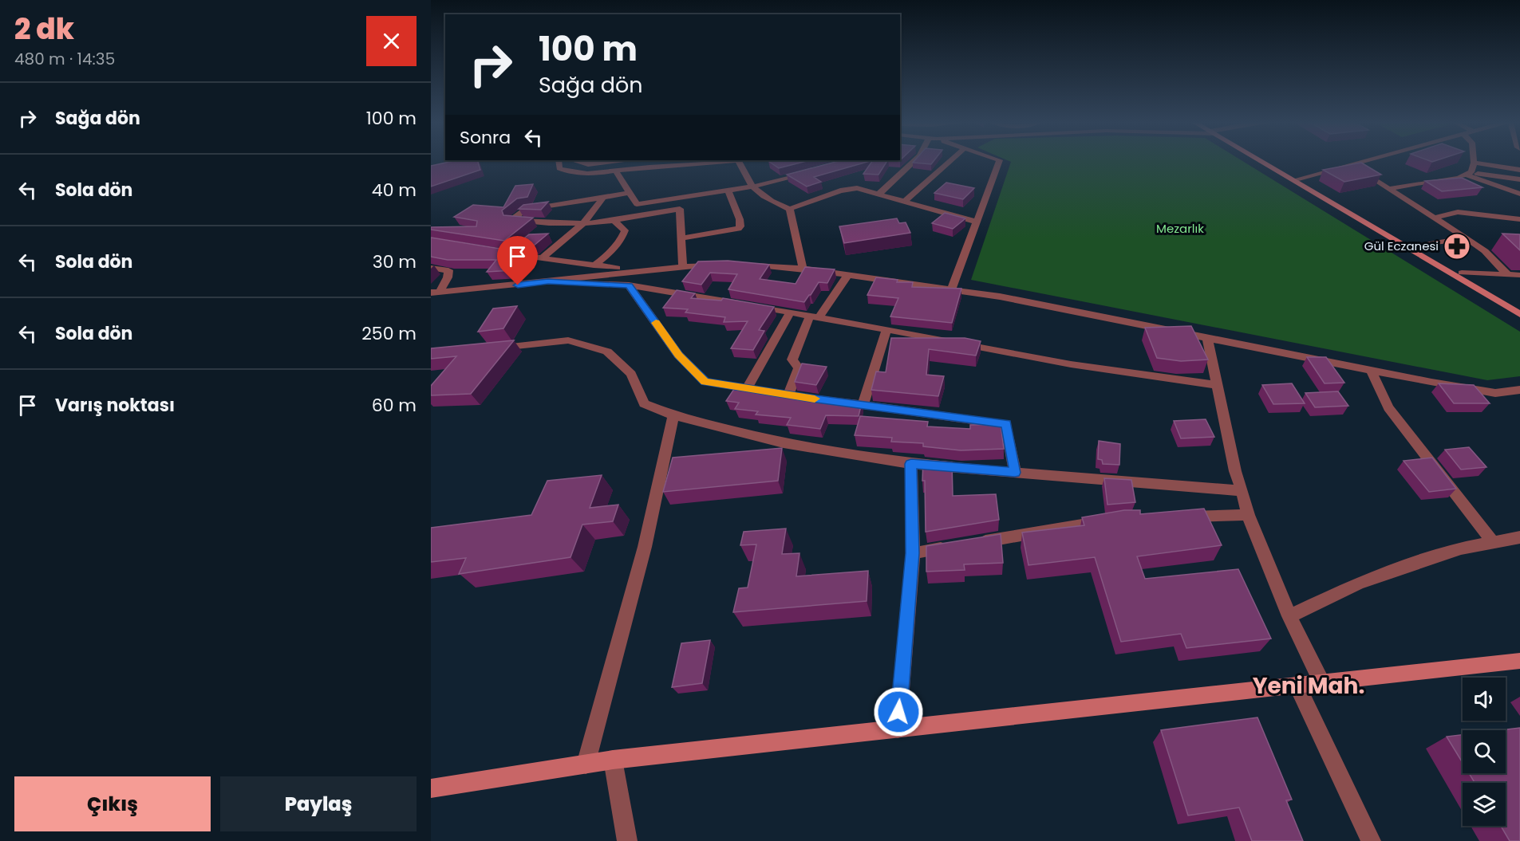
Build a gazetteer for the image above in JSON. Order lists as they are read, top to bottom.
{
  "districts": ["Yeni Mah."],
  "parks": ["Mezarlık"],
  "places": {
    "pharmacy": ["Gül Eczanesi"]
  },
  "page": {
    "heading": ["2 dk", "480 m · 14:35"],
    "turn": ["100 m", "Sağa dön"],
    "list": [
      {
        "name": "Sağa dön",
        "value": "100 m"
      },
      {
        "name": "Sola dön",
        "value": "40 m"
      },
      {
        "name": "Sola dön",
        "value": "30 m"
      },
      {
        "name": "Sola dön",
        "value": "250 m"
      },
      {
        "name": "Varış noktası",
        "value": "60 m"
      }
    ],
    "then": "Sonra",
    "buttons": ["Çıkış", "Paylaş"]
  }
}
